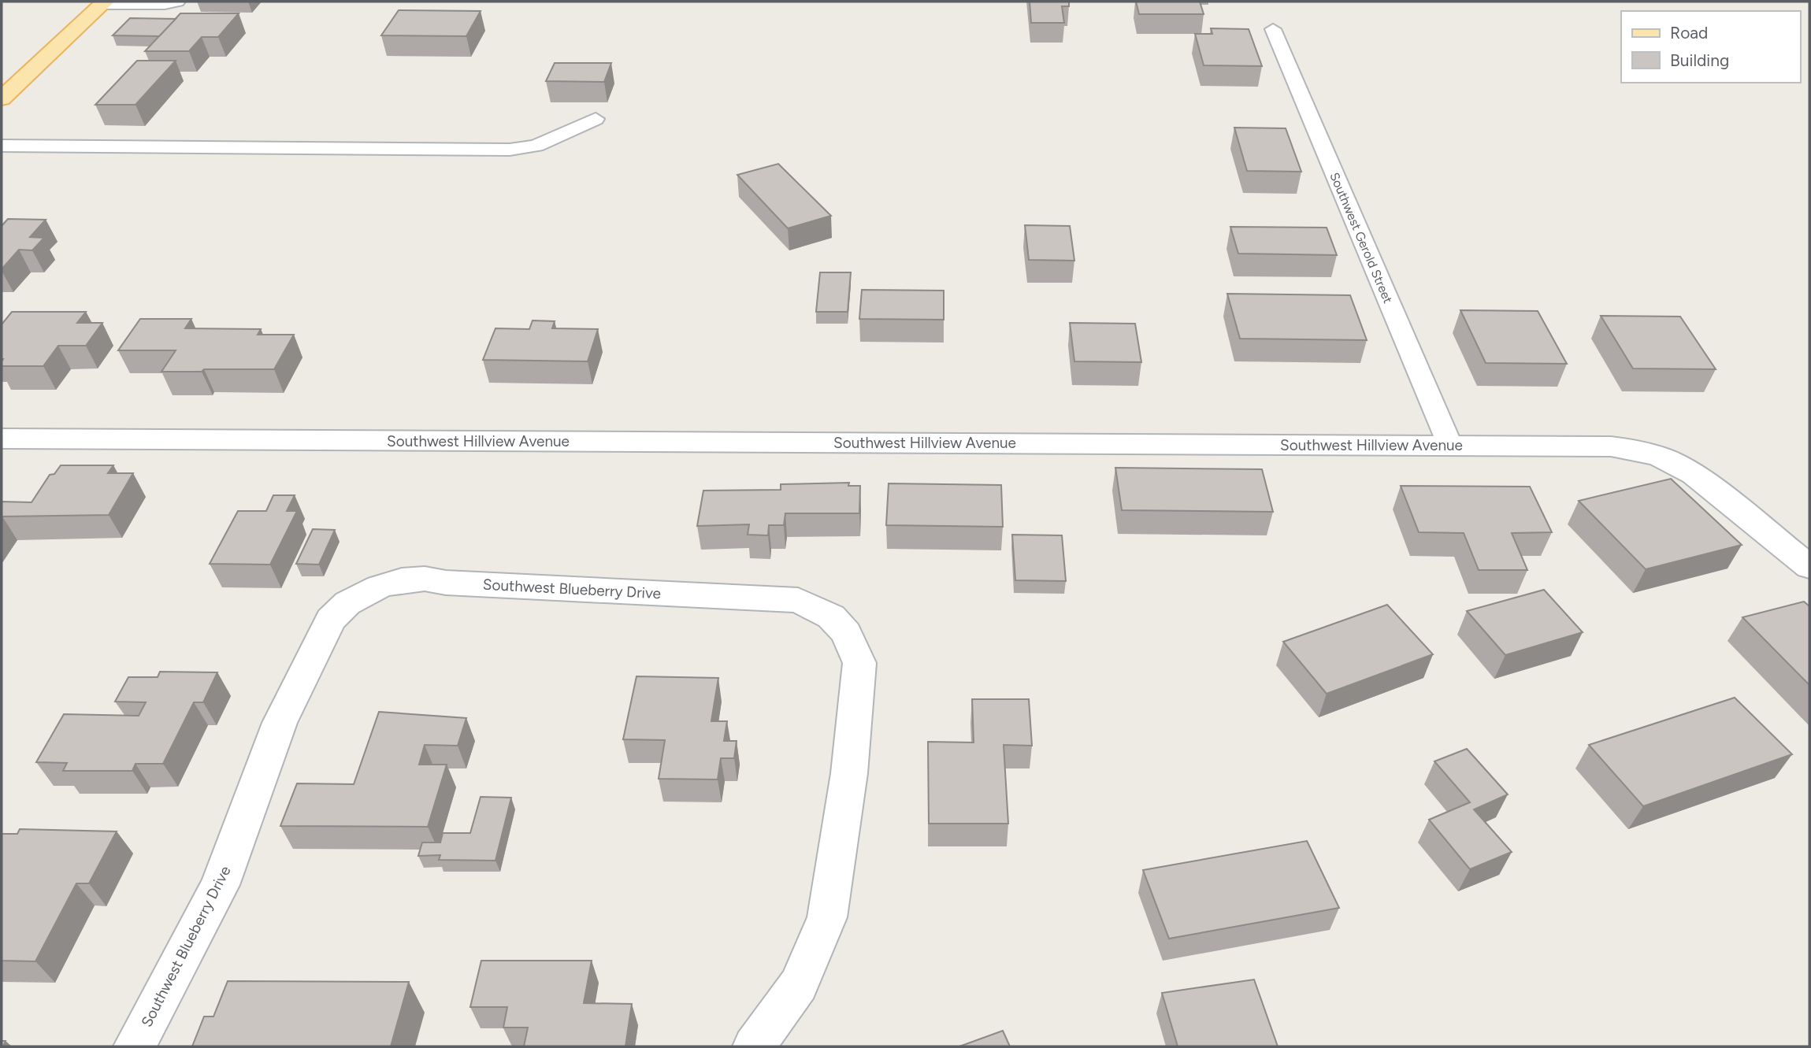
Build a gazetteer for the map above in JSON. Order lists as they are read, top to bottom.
{
  "streets": {
    "street": ["Southwest Hillview Avenue", "Southwest Blueberry Drive"],
    "lane": ["Southwest Gerold Street"]
  },
  "crossings": [
    ["Southwest Gerold Street", "Southwest Hillview Avenue"]
  ],
  "legend": ["Road", "Building"]
}
